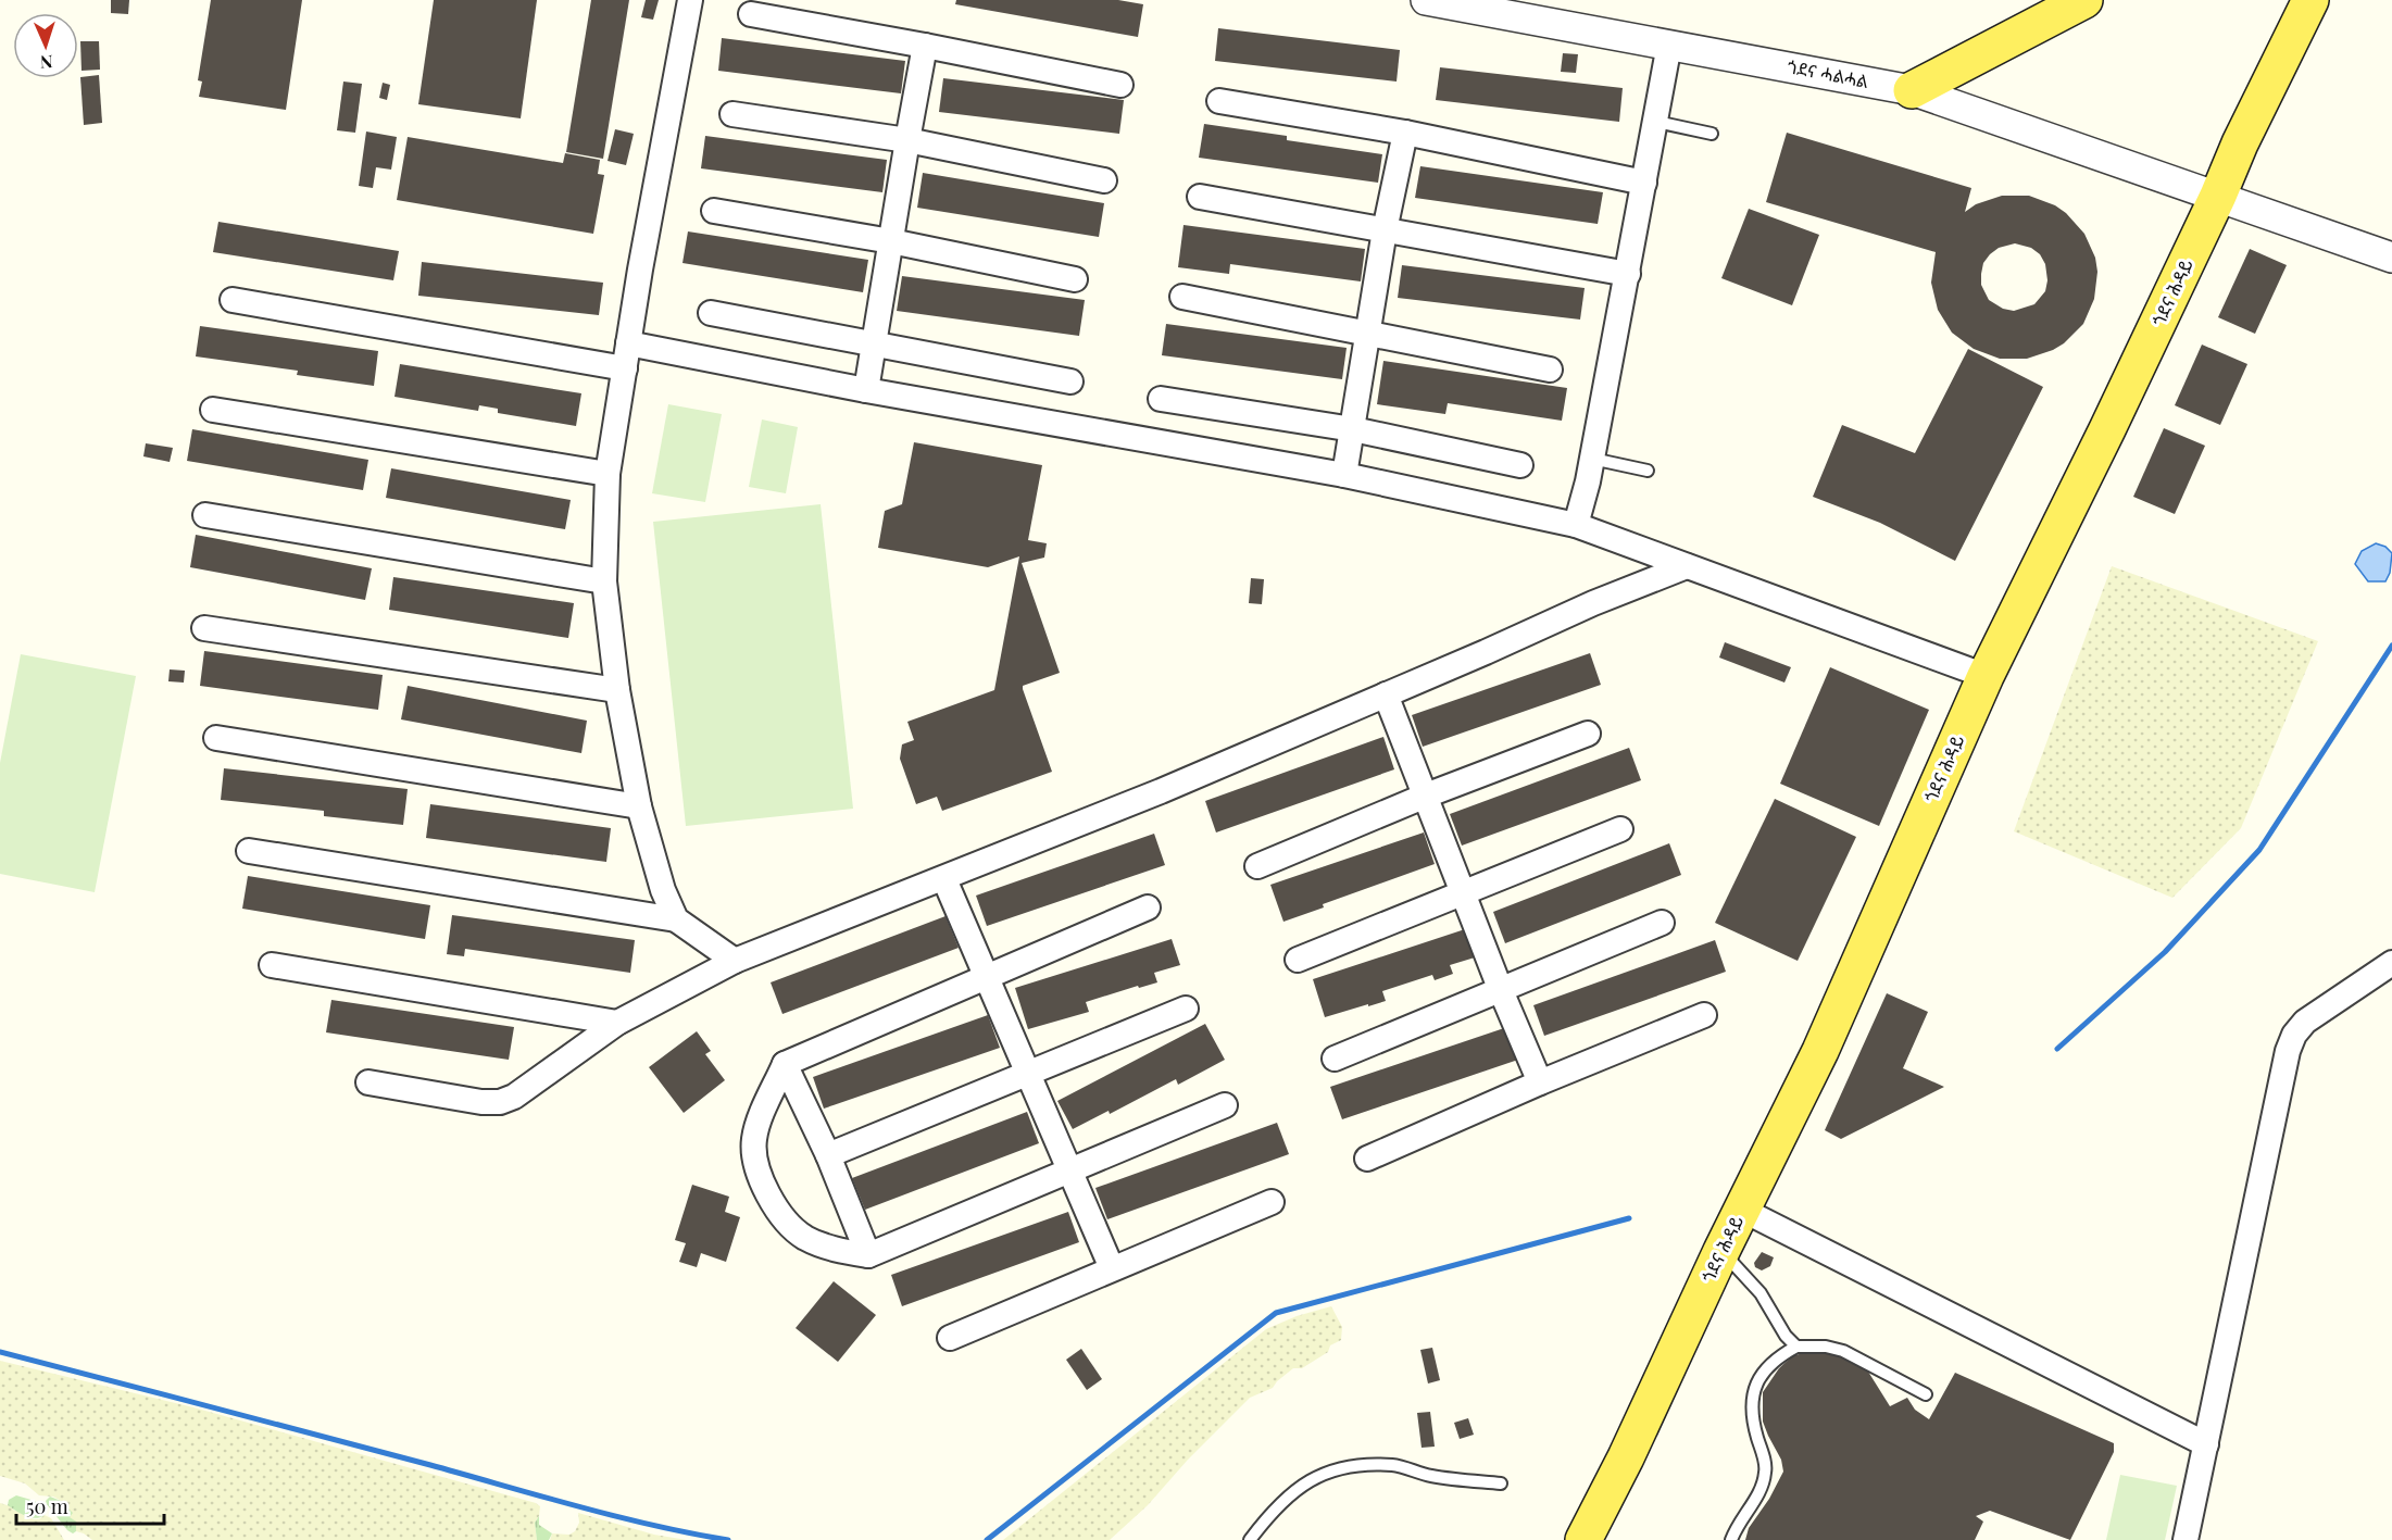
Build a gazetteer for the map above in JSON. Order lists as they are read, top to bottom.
{
  "streets": {
    "main road": ["ጎደና ሕዳይ"],
    "street": ["ጎደና ሓልሓል"]
  },
  "crossings": [
    ["ጎደና ሓልሓል", "ጎደና ሕዳይ"]
  ],
  "scale_bar": "50 m",
  "north": "bottom"
}
